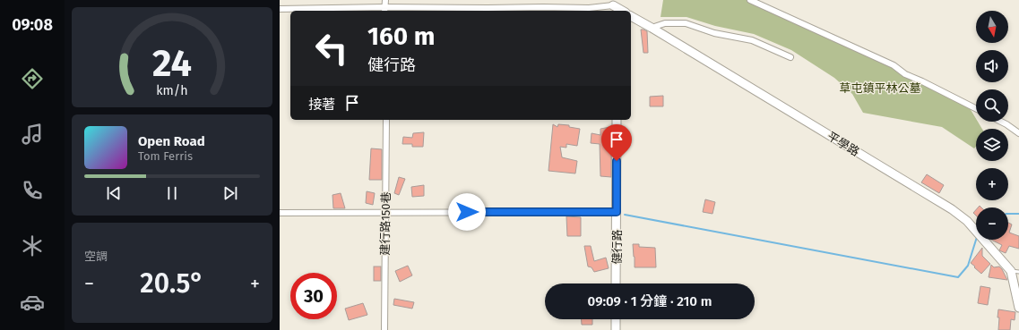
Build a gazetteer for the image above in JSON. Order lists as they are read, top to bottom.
{
  "streets": {
    "street": ["平學路", "建行路150巷", "健行路"]
  },
  "parks": ["草屯鎮平林公墓"],
  "north": "bottom",
  "page": {
    "tabs": "09:08",
    "map_buttons": ["+", "−"],
    "turn": ["160 m", "健行路"],
    "then": "接著",
    "song": ["Open Road", "Tom Ferris"],
    "tile": "空調",
    "heat": ["−", "20.5°", "+"],
    "limit": "30",
    "trip": "09:09 · 1 分鐘 · 210 m",
    "gauge": ["24", "km/h"]
  }
}
